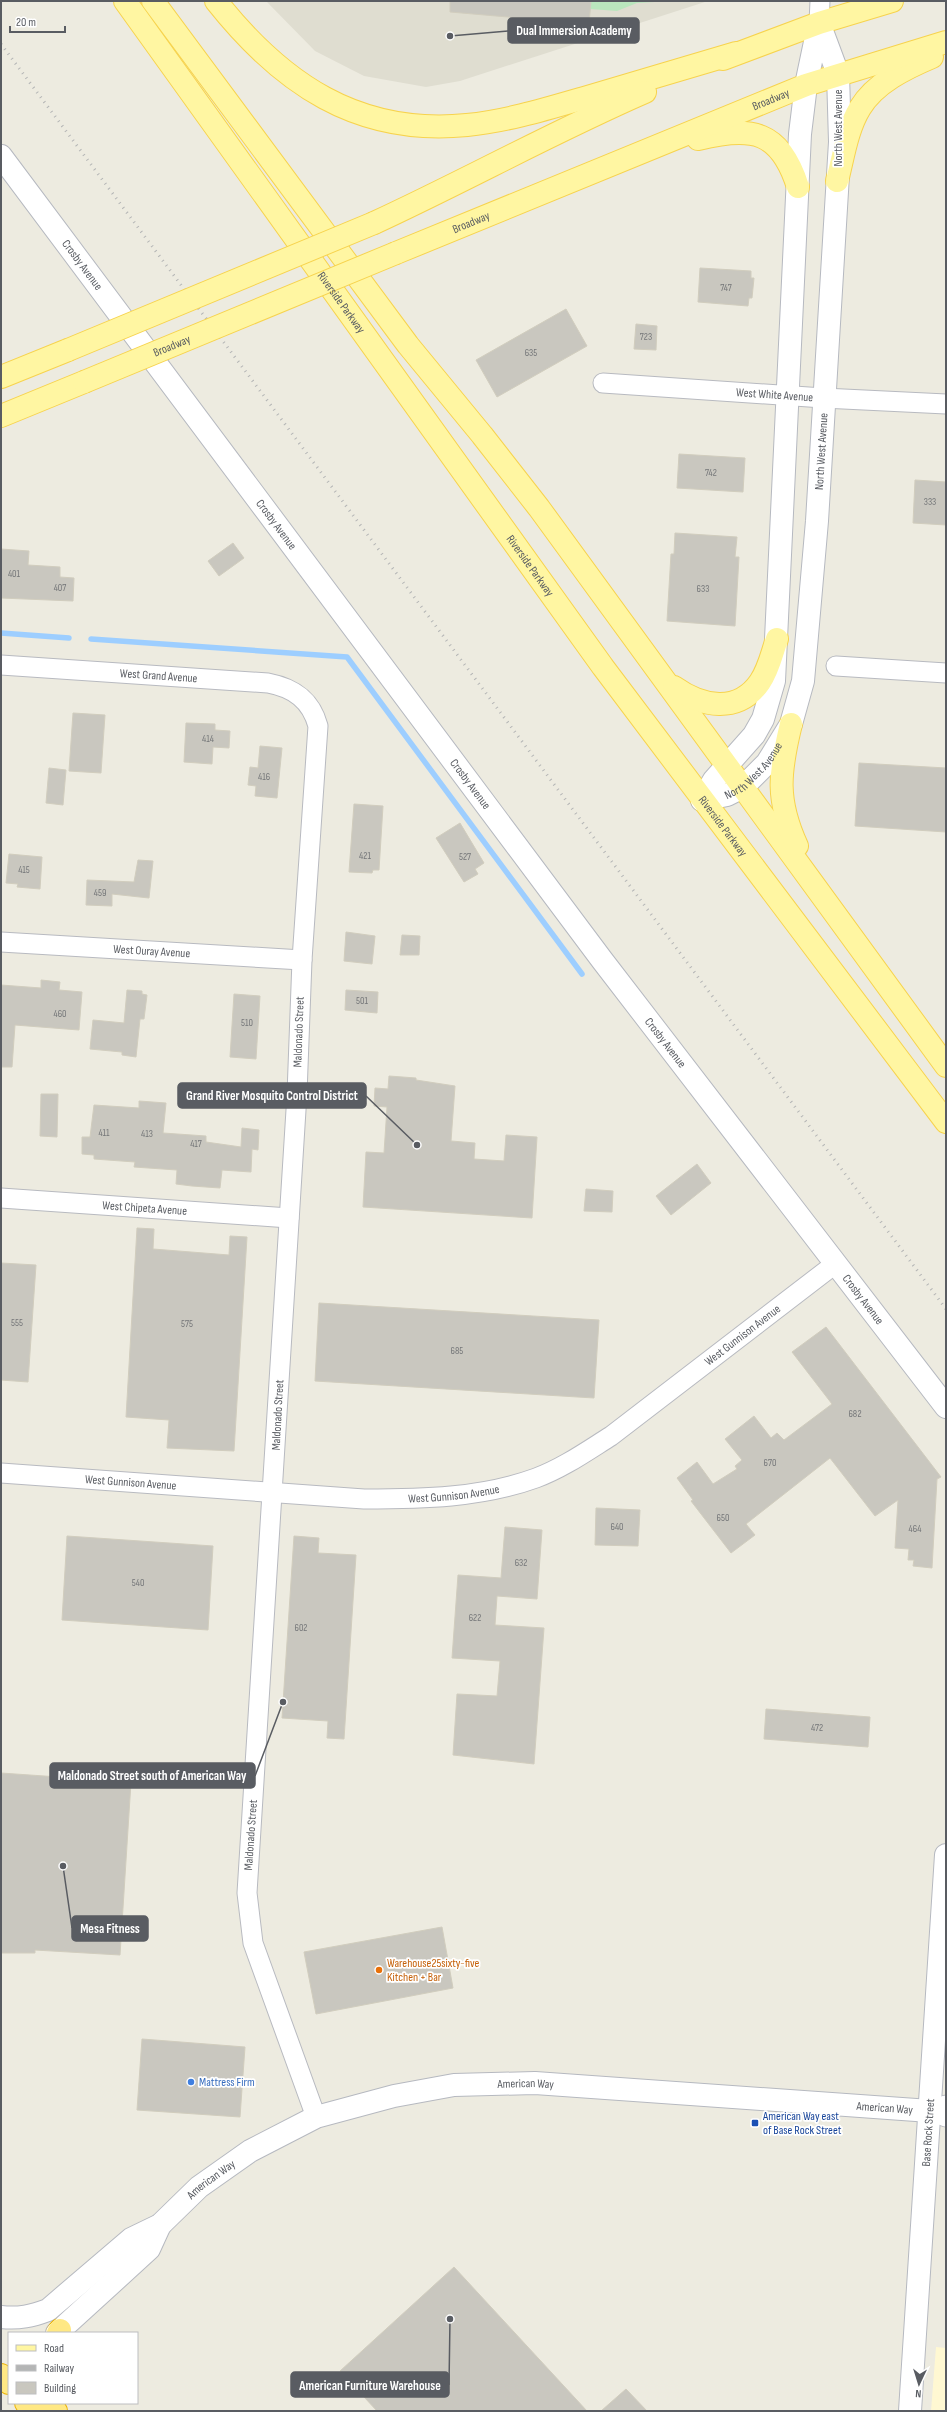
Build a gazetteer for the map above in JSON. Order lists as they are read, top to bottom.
{
  "streets": {
    "main road": ["Broadway", "Riverside Parkway"],
    "street": [
      "North West Avenue",
      "Crosby Avenue",
      "West White Avenue",
      "West Grand Avenue",
      "West Ouray Avenue",
      "Maldonado Street",
      "West Chipeta Avenue",
      "West Gunnison Avenue",
      "American Way",
      "Base Rock Street"
    ]
  },
  "crossings": [
    ["Broadway", "North West Avenue"],
    ["North West Avenue", "Riverside Parkway"],
    ["North West Avenue", "West White Avenue"],
    ["Crosby Avenue", "West Gunnison Avenue"],
    ["West Grand Avenue", "Maldonado Street"],
    ["West Ouray Avenue", "Maldonado Street"],
    ["Maldonado Street", "West Chipeta Avenue"],
    ["Maldonado Street", "West Gunnison Avenue"],
    ["Maldonado Street", "American Way"],
    ["American Way", "Base Rock Street"]
  ],
  "places": {
    "other": [
      "Dual Immersion Academy",
      "Grand River Mosquito Control District",
      "Maldonado Street south of American Way",
      "Mesa Fitness",
      "Warehouse25sixty-five Kitchen + Bar",
      "Mattress Firm",
      "American Furniture Warehouse"
    ],
    "transit": ["American Way east of Base Rock Street"]
  },
  "house_numbers": [
    "747",
    "723",
    "635",
    "742",
    "333",
    "401",
    "407",
    "633",
    "414",
    "416",
    "421",
    "527",
    "415",
    "459",
    "501",
    "460",
    "510",
    "411",
    "413",
    "417",
    "555",
    "575",
    "685",
    "682",
    "670",
    "650",
    "640",
    "464",
    "632",
    "540",
    "622",
    "602",
    "472"
  ],
  "legend": ["Road", "Railway", "Building"],
  "scale_bar": "20 m",
  "north": "bottom"
}
